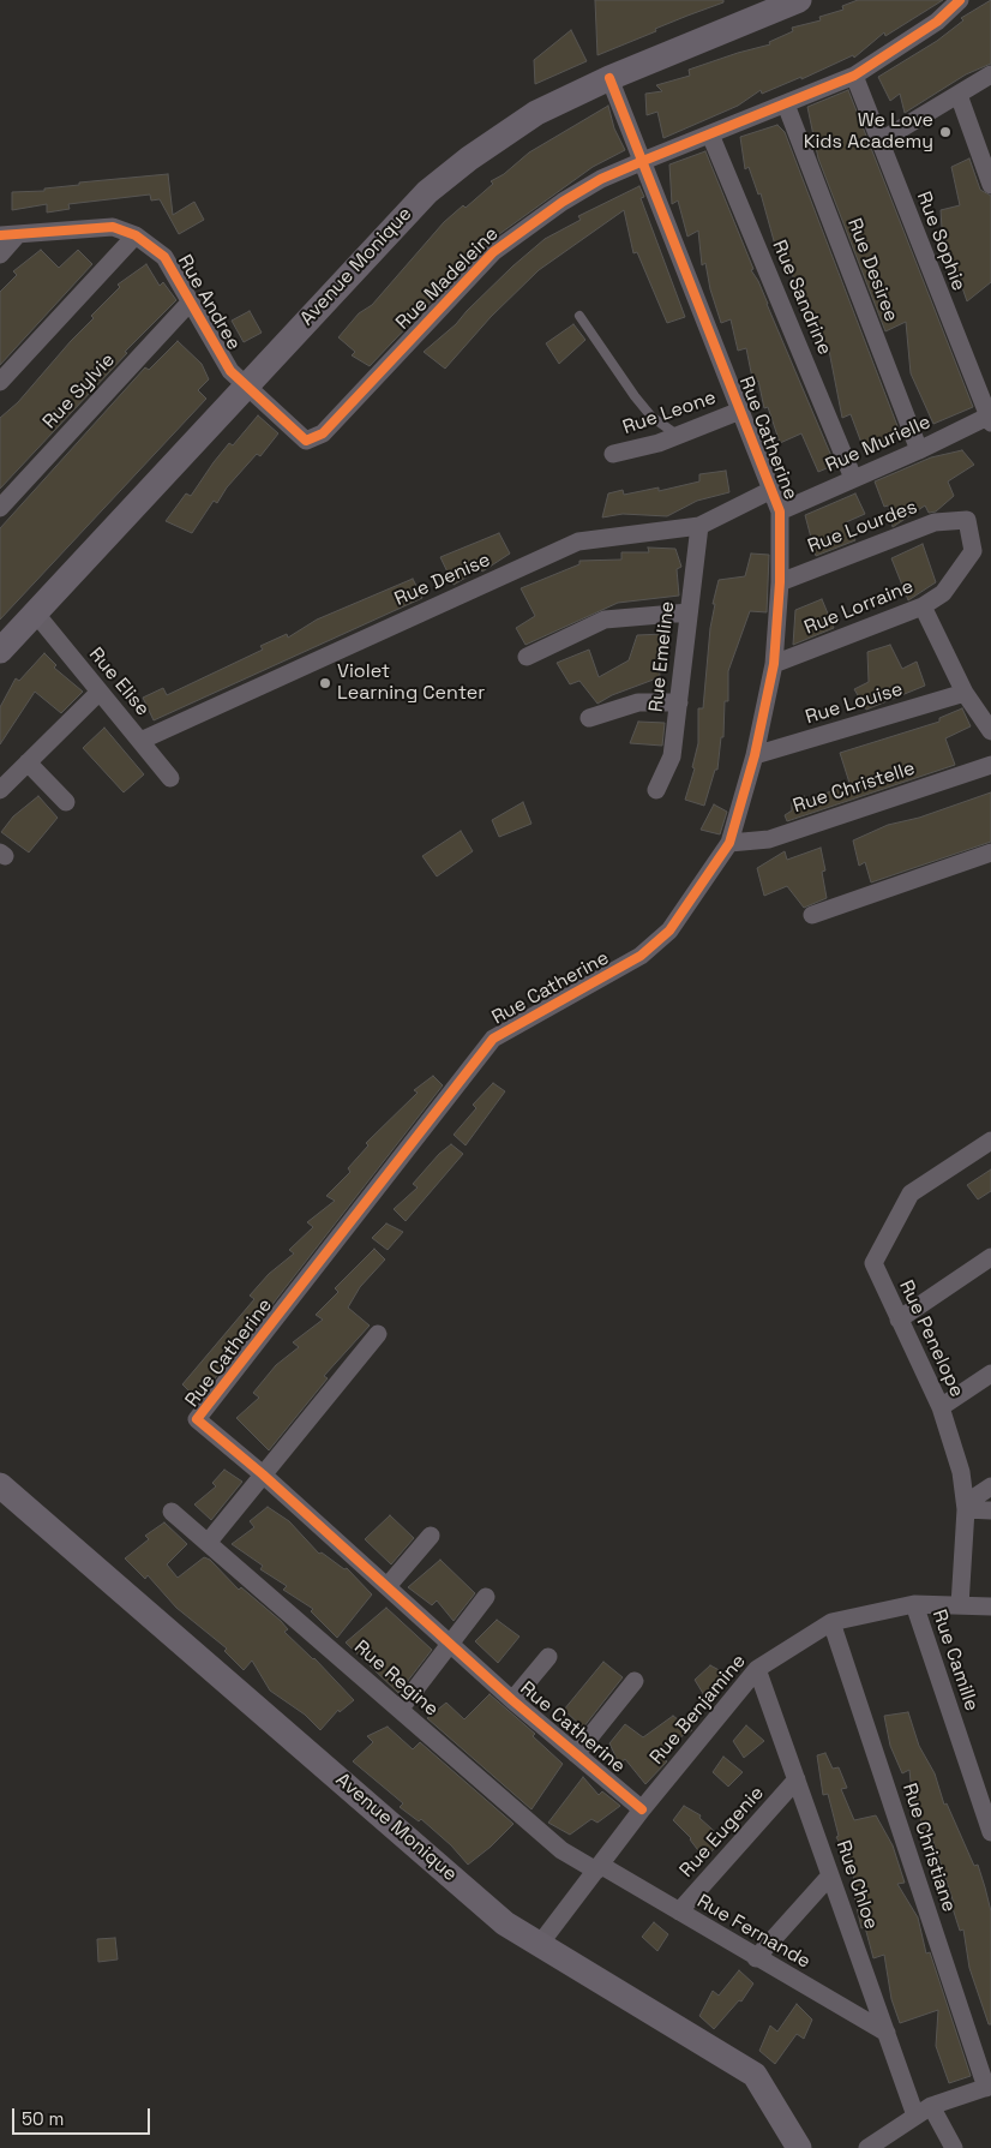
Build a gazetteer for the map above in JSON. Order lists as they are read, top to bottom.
{
  "streets": {
    "street": [
      "Rue Sophie",
      "Avenue Monique",
      "Rue Desiree",
      "Rue Madeleine",
      "Rue Sandrine",
      "Rue Andree",
      "Rue Sylvie",
      "Rue Leone",
      "Rue Catherine",
      "Rue Murielle",
      "Rue Lourdes",
      "Rue Denise",
      "Rue Lorraine",
      "Rue Emeline",
      "Rue Elise",
      "Rue Louise",
      "Rue Christelle",
      "Rue Penelope",
      "Rue Camille",
      "Rue Regine",
      "Rue Benjamine",
      "Rue Eugenie",
      "Rue Christiane",
      "Rue Chloe",
      "Rue Fernande"
    ]
  },
  "crossings": [
    ["Rue Sophie", "Rue Madeleine"],
    ["Rue Sophie", "Rue Murielle"],
    ["Avenue Monique", "Rue Madeleine"],
    ["Avenue Monique", "Rue Andree"],
    ["Avenue Monique", "Rue Catherine"],
    ["Avenue Monique", "Rue Elise"],
    ["Avenue Monique", "Rue Benjamine"],
    ["Rue Desiree", "Rue Madeleine"],
    ["Rue Desiree", "Rue Murielle"],
    ["Rue Madeleine", "Rue Sandrine"],
    ["Rue Madeleine", "Rue Andree"],
    ["Rue Madeleine", "Rue Catherine"],
    ["Rue Sandrine", "Rue Murielle"],
    ["Rue Andree", "Rue Sylvie"],
    ["Rue Leone", "Rue Catherine"],
    ["Rue Catherine", "Rue Murielle"],
    ["Rue Catherine", "Rue Lourdes"],
    ["Rue Catherine", "Rue Denise"],
    ["Rue Catherine", "Rue Lorraine"],
    ["Rue Catherine", "Rue Louise"],
    ["Rue Catherine", "Rue Christelle"],
    ["Rue Catherine", "Rue Benjamine"],
    ["Rue Lourdes", "Rue Lorraine"],
    ["Rue Denise", "Rue Emeline"],
    ["Rue Denise", "Rue Elise"],
    ["Rue Penelope", "Rue Benjamine"],
    ["Rue Camille", "Rue Benjamine"],
    ["Rue Regine", "Rue Benjamine"],
    ["Rue Regine", "Rue Fernande"],
    ["Rue Benjamine", "Rue Christiane"],
    ["Rue Benjamine", "Rue Chloe"],
    ["Rue Benjamine", "Rue Fernande"],
    ["Rue Eugenie", "Rue Chloe"],
    ["Rue Eugenie", "Rue Fernande"],
    ["Rue Chloe", "Rue Fernande"]
  ],
  "places": ["We Love Kids Academy", "Violet Learning Center"],
  "scale_bar": "50 m"
}
